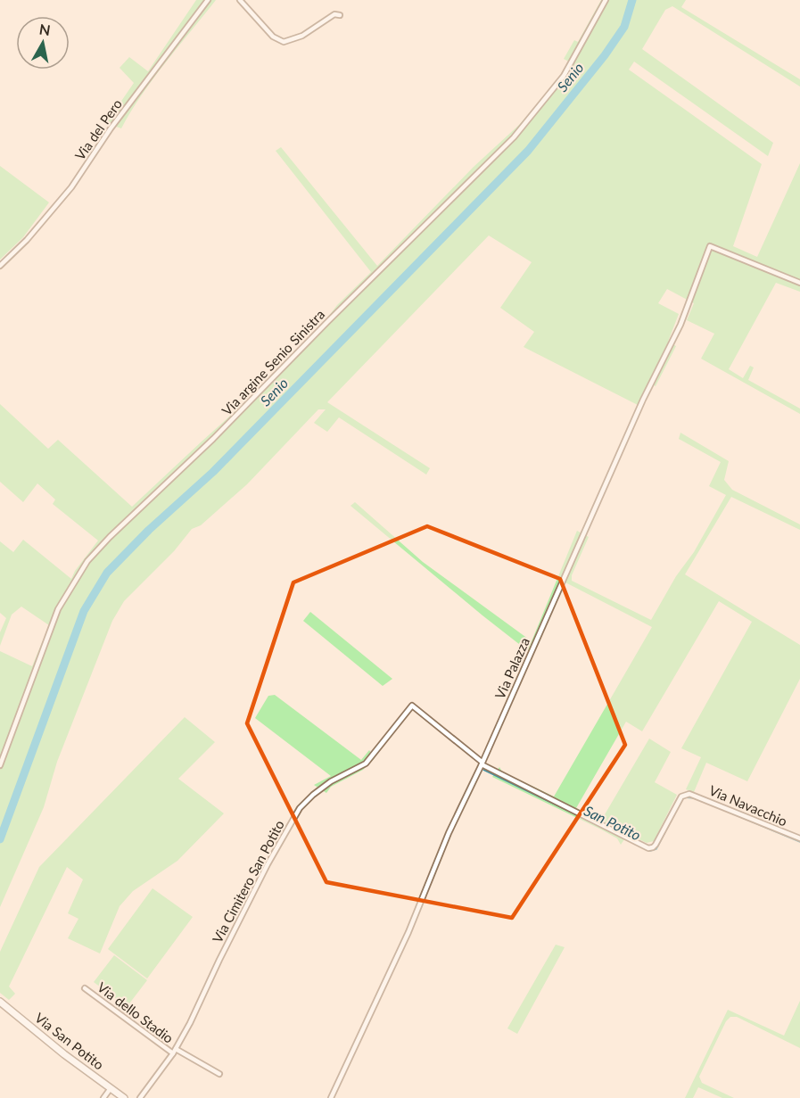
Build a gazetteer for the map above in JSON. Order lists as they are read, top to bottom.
{
  "streets": {
    "street": [
      "Via del Pero",
      "Via argine Senio Sinistra",
      "Via Palazza",
      "Via Navacchio",
      "Via Cimitero San Potito",
      "Via dello Stadio",
      "Via San Potito"
    ]
  },
  "crossings": [
    ["Via Palazza", "Via Navacchio"],
    ["Via Navacchio", "Via Cimitero San Potito"],
    ["Via Cimitero San Potito", "Via dello Stadio"]
  ],
  "water": ["Senio", "San Potito"],
  "north": "top"
}
